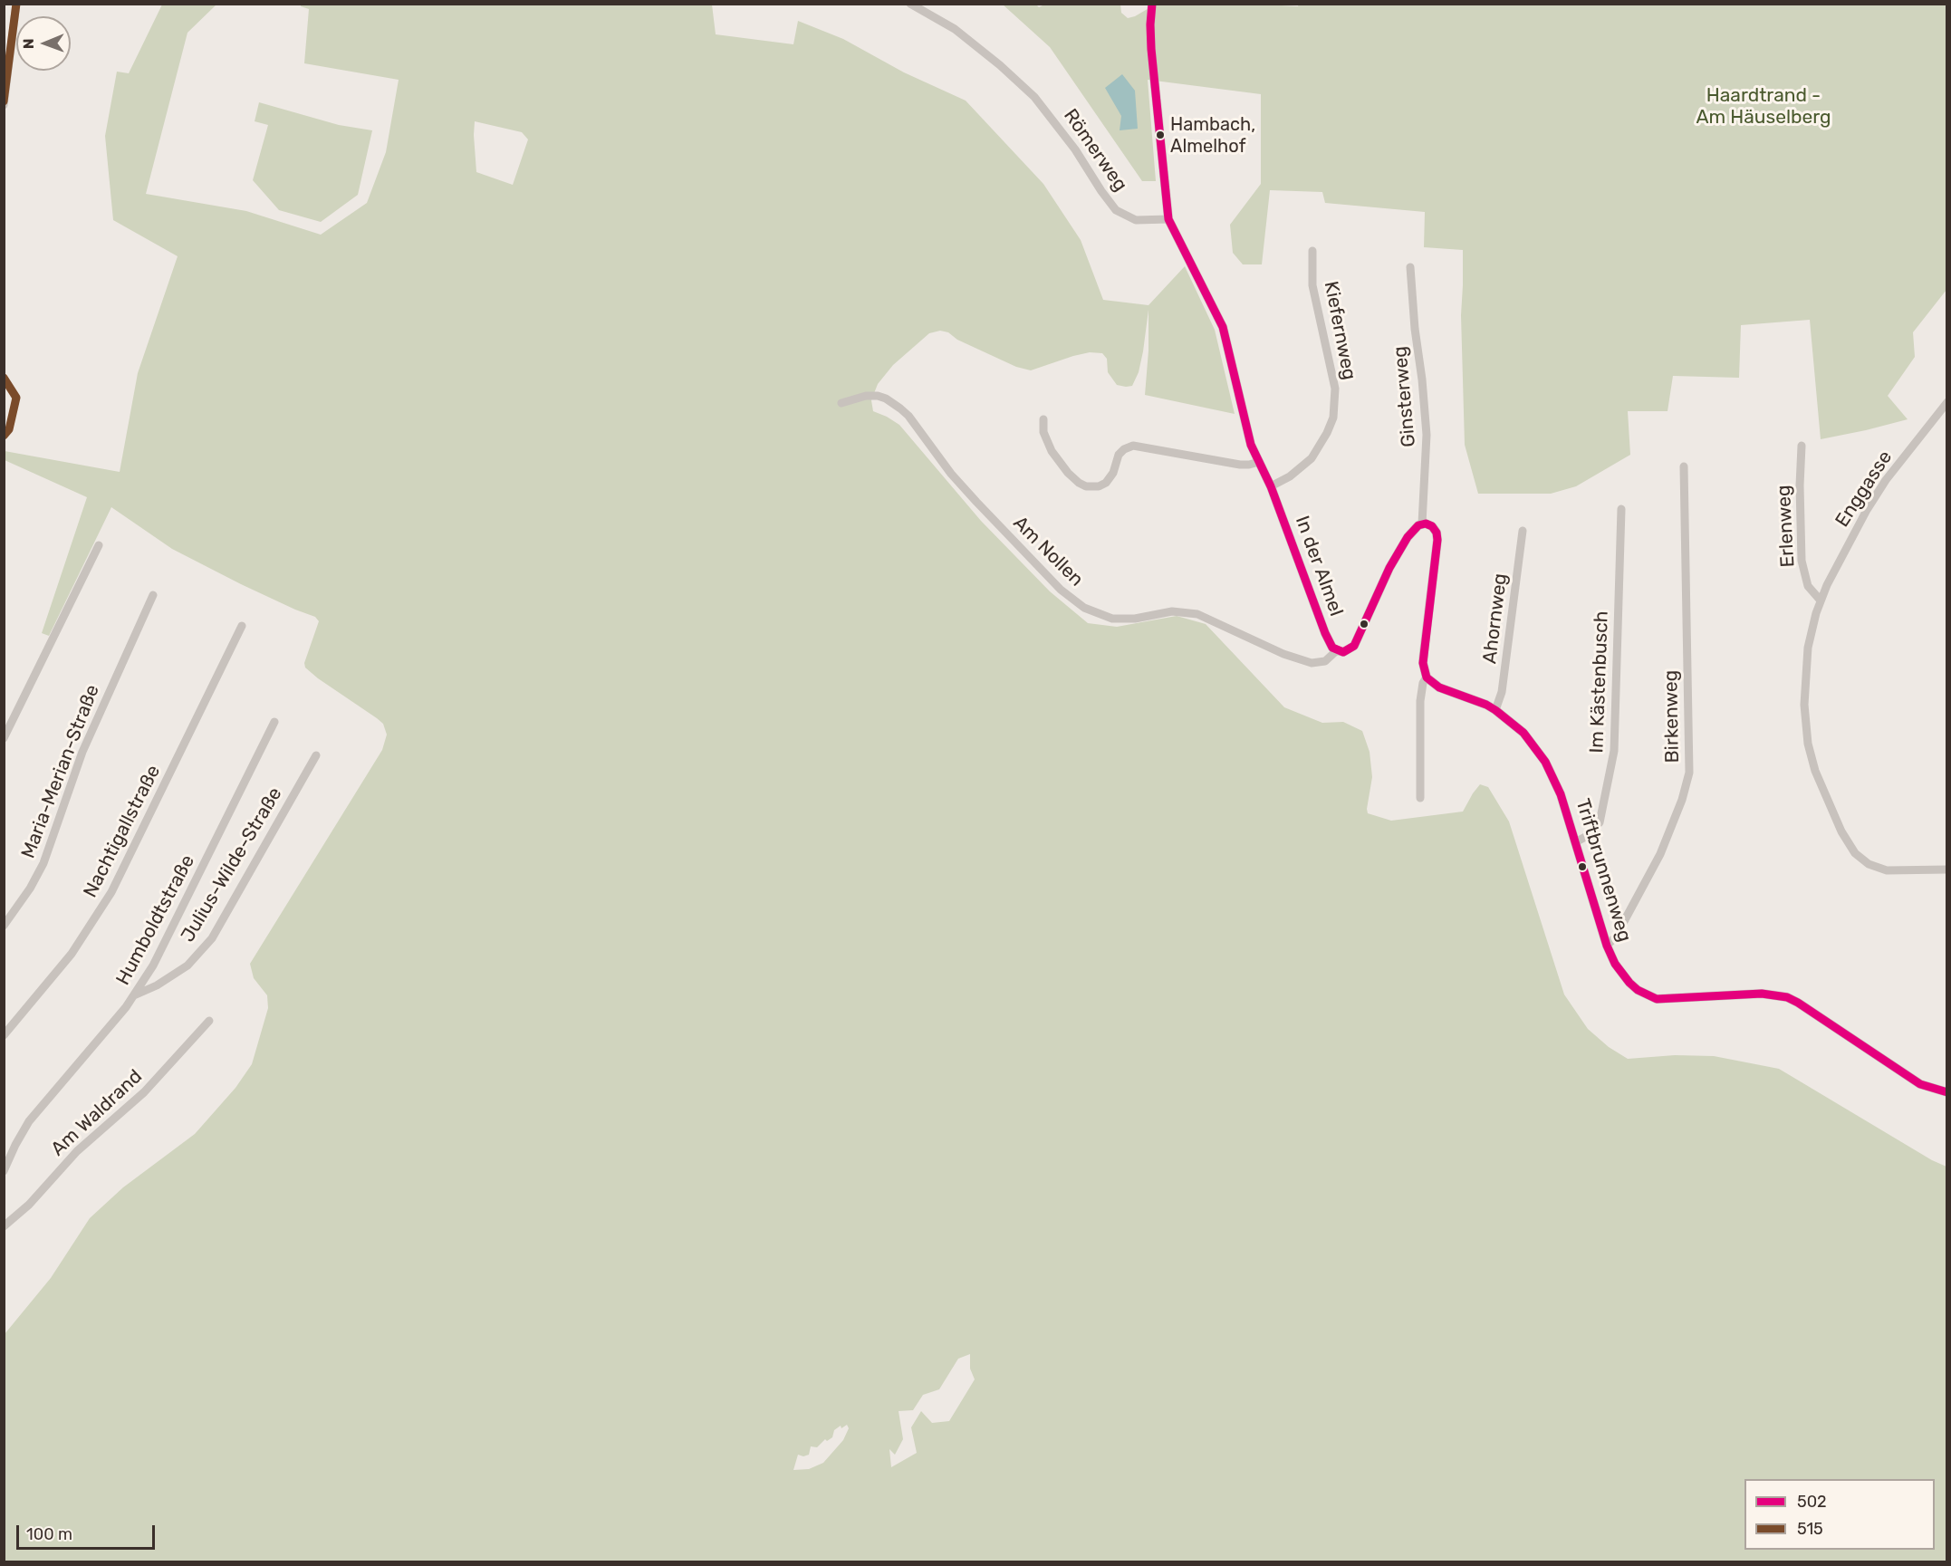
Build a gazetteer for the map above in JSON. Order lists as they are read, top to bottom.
{
  "streets": {
    "street": [
      "Römerweg",
      "Kiefernweg",
      "Ginsterweg",
      "Enggasse",
      "Erlenweg",
      "Am Nollen",
      "In der Almel",
      "Ahornweg",
      "Im Kästenbusch",
      "Birkenweg",
      "Maria-Merian-Straße",
      "Nachtigallstraße",
      "Julius-Wilde-Straße",
      "Triftbrunnenweg",
      "Humboldtstraße",
      "Am Waldrand"
    ]
  },
  "crossings": [
    ["Römerweg", "In der Almel"],
    ["Kiefernweg", "In der Almel"],
    ["Ginsterweg", "In der Almel"],
    ["Enggasse", "Erlenweg"],
    ["Am Nollen", "In der Almel"],
    ["Ahornweg", "Triftbrunnenweg"],
    ["Im Kästenbusch", "Triftbrunnenweg"],
    ["Birkenweg", "Triftbrunnenweg"],
    ["Julius-Wilde-Straße", "Humboldtstraße"]
  ],
  "parks": ["Haardtrand - Am Häuselberg"],
  "places": ["Hambach, Almelhof"],
  "lines": ["transit line 502", "transit line 515"],
  "legend": ["502", "515"],
  "scale_bar": "100 m",
  "north": "left"
}
